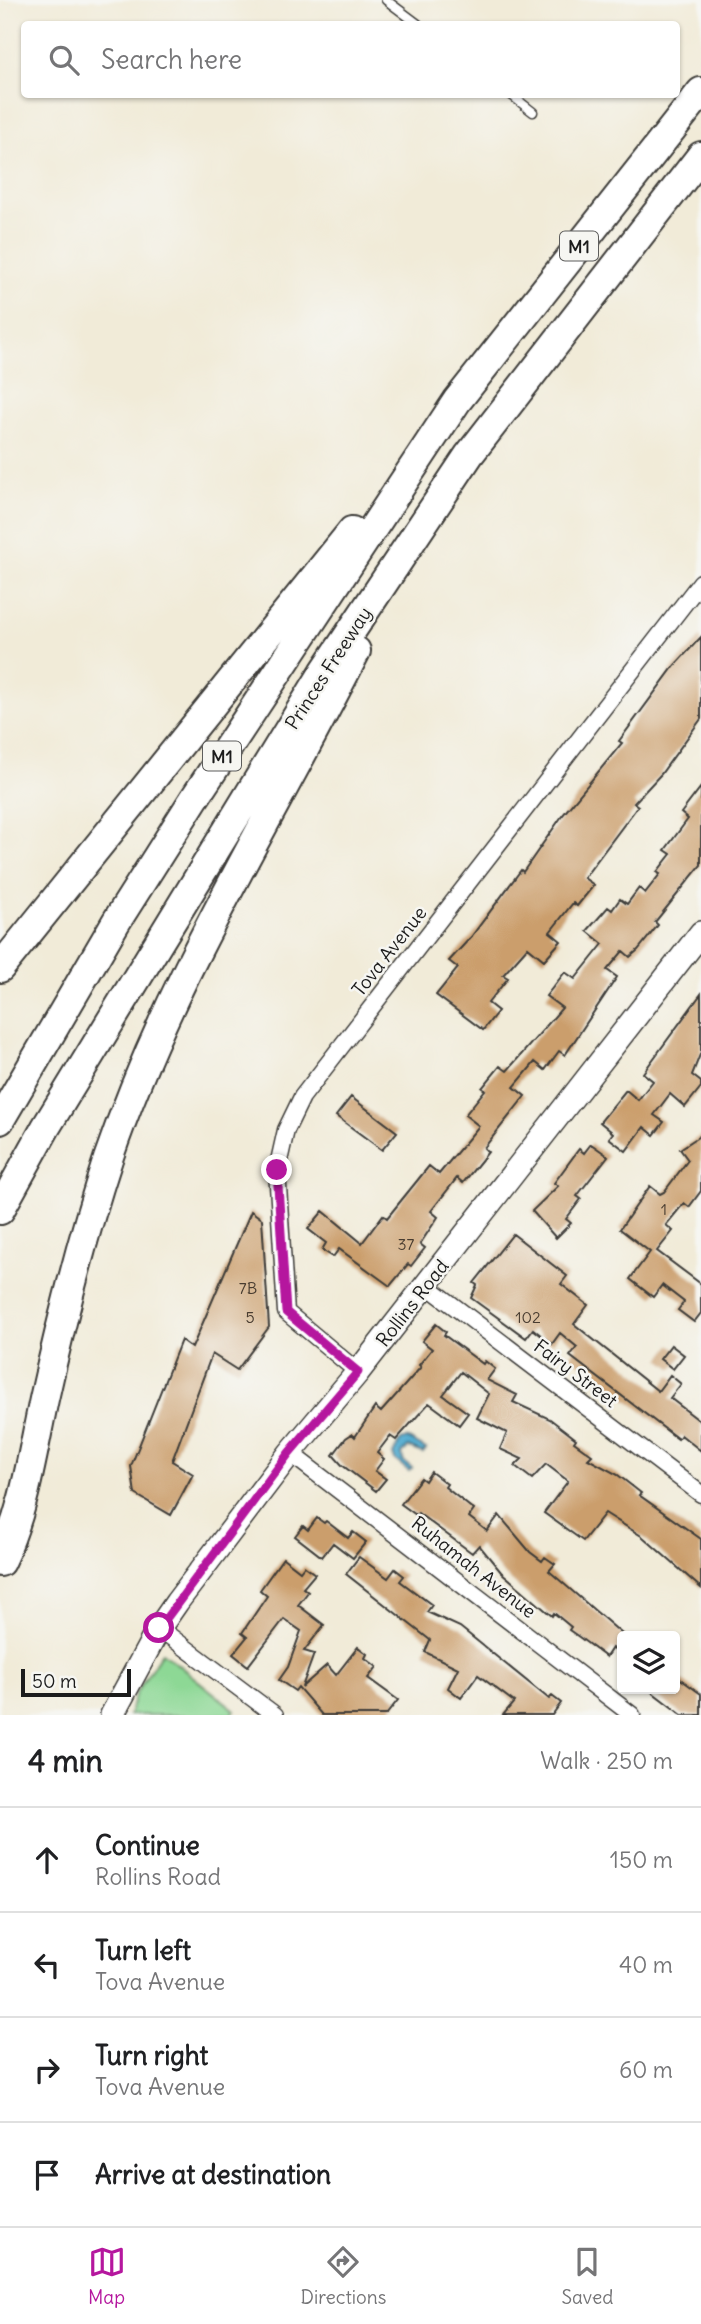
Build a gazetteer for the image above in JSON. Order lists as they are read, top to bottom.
{
  "streets": {
    "highway": ["M1", "Princes Freeway"],
    "street": [
      "Tova Avenue",
      "Rollins Road",
      "Fairy Street",
      "Ruhamah Avenue"
    ]
  },
  "crossings": [
    ["Tova Avenue", "Rollins Road"],
    ["Rollins Road", "Fairy Street"],
    ["Rollins Road", "Ruhamah Avenue"]
  ],
  "house_numbers": [
    "1",
    "37",
    "7B",
    "5",
    "102"
  ],
  "scale_bar": "50 m",
  "page": {
    "search": "Search here",
    "scale": "50 m",
    "heading": ["4 min", "Walk · 250 m"],
    "list": [
      ["Continue", "Rollins Road", "150 m"],
      ["Turn left", "Tova Avenue", "40 m"],
      ["Turn right", "Tova Avenue", "60 m"],
      "Arrive at destination"
    ],
    "nav": ["Map", "Directions", "Saved"]
  }
}
